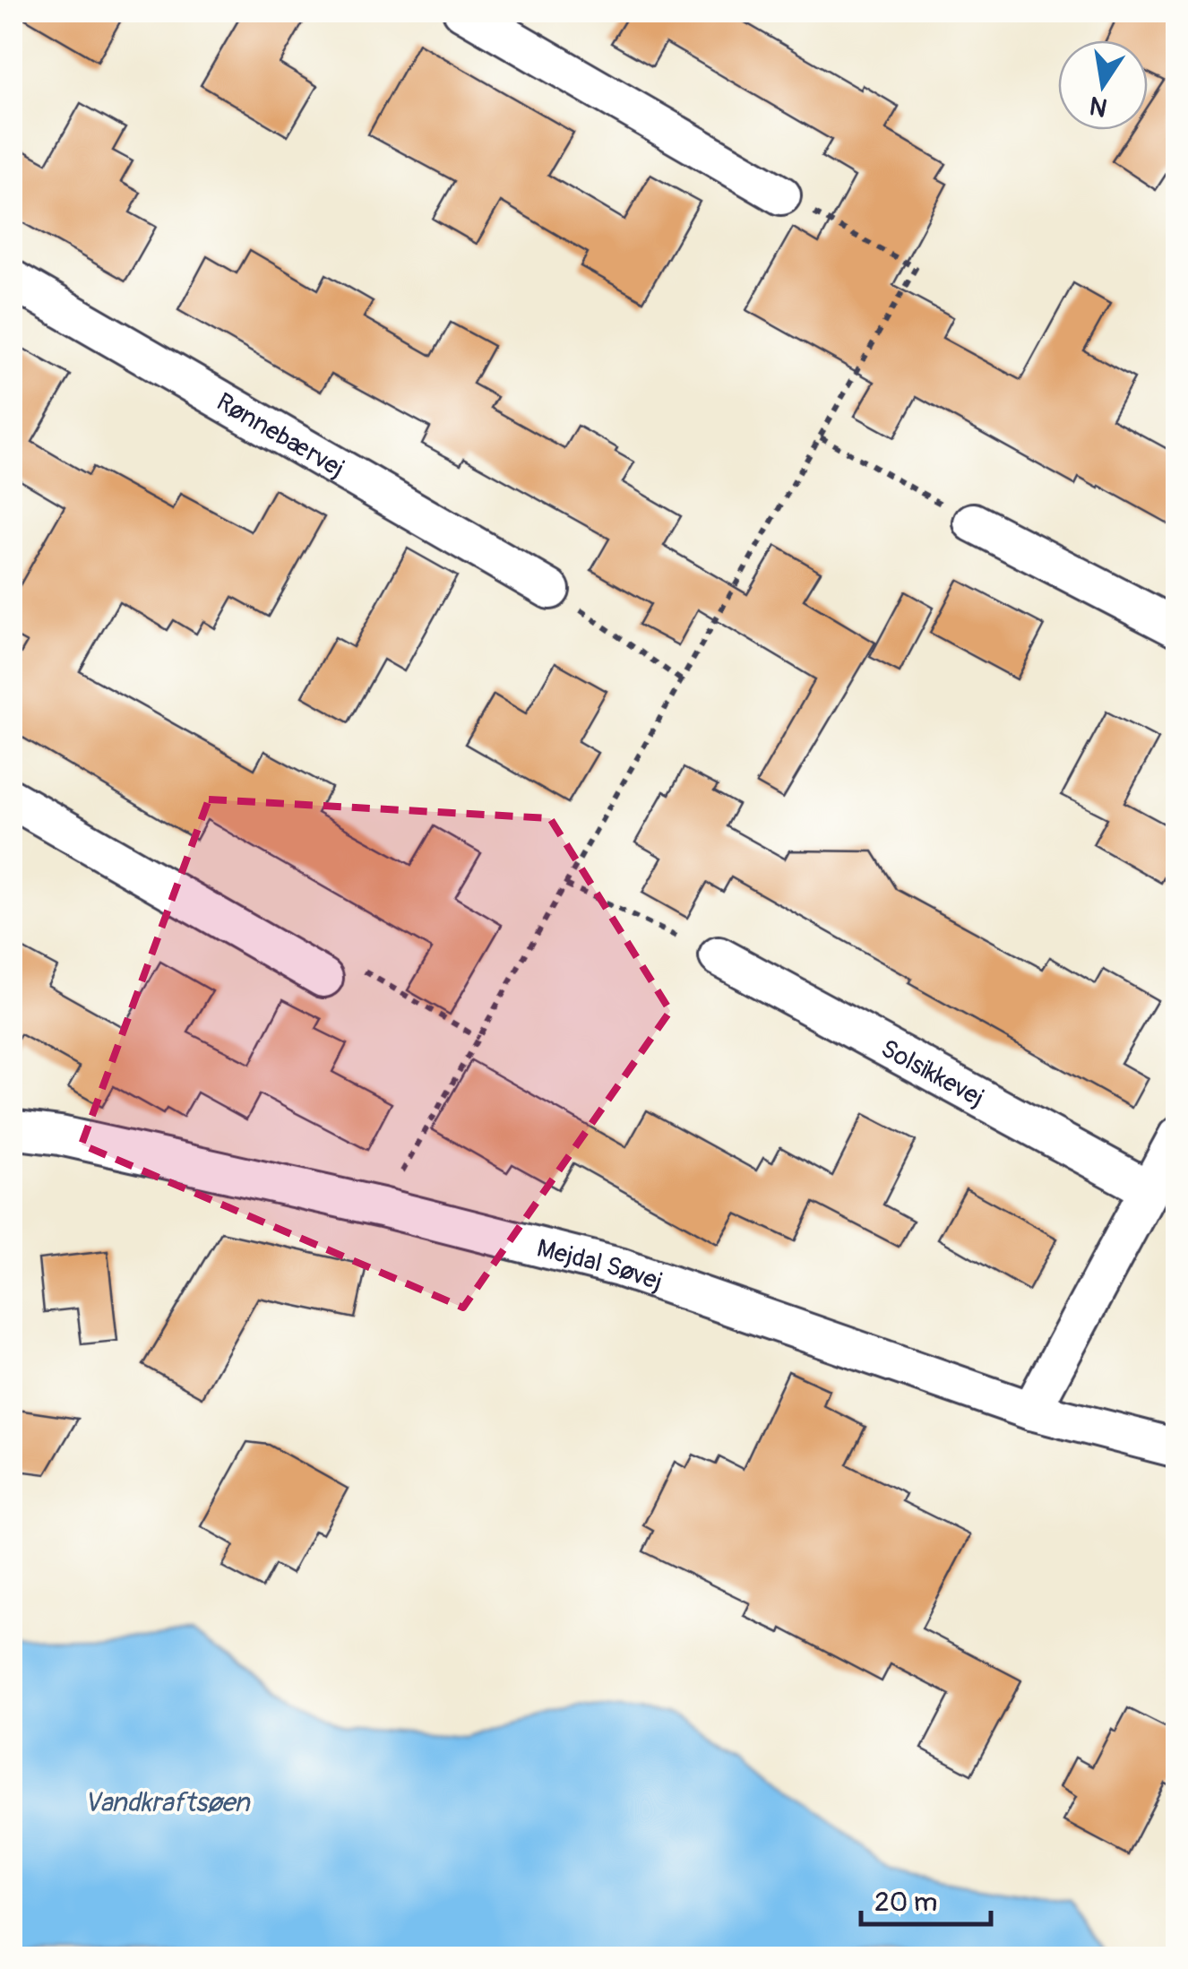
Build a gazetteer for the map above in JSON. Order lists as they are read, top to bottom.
{
  "streets": {
    "street": ["Rønnebærvej", "Solsikkevej", "Mejdal Søvej"]
  },
  "water": ["Vandkraftsøen"],
  "scale_bar": "20 m",
  "north": "bottom"
}
